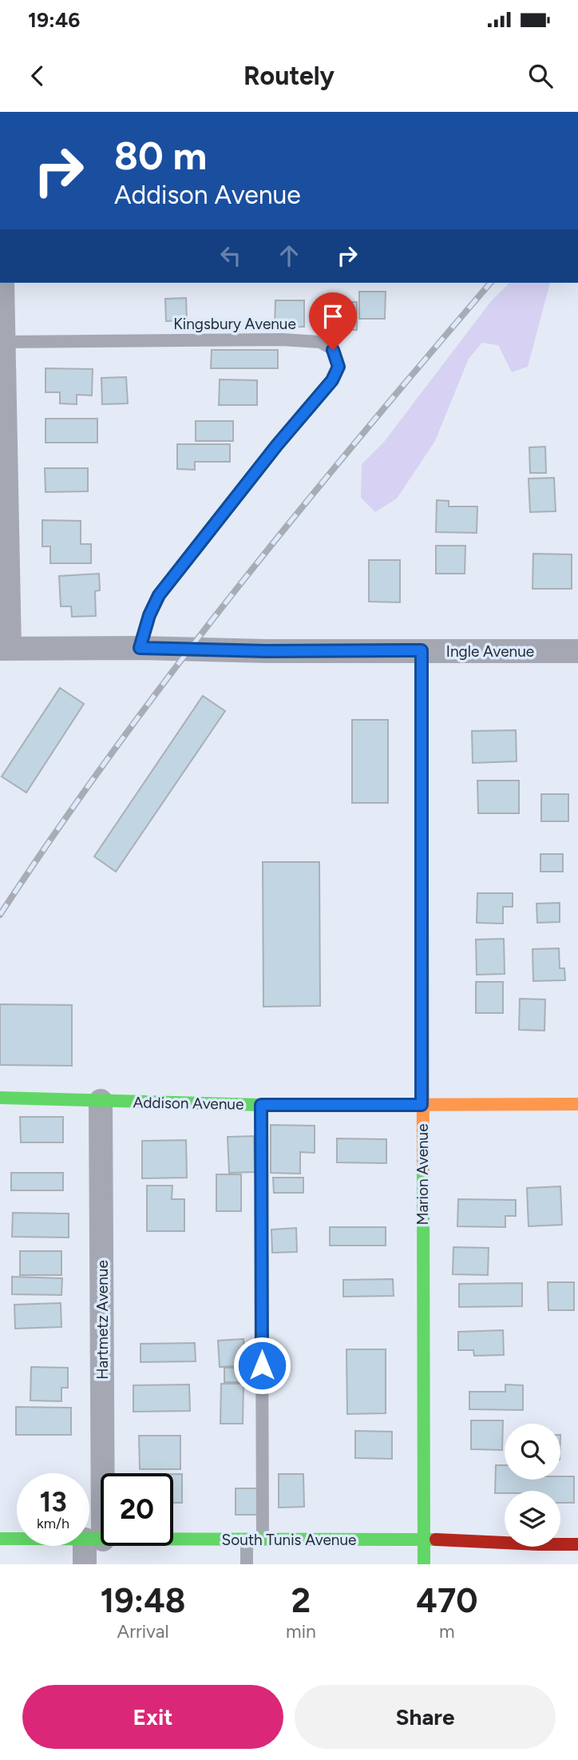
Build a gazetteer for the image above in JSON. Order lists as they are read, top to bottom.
{
  "streets": {
    "street": [
      "Ingle Avenue",
      "Addison Avenue",
      "Marion Avenue",
      "Hartmetz Avenue",
      "South Tunis Avenue"
    ],
    "lane": ["Kingsbury Avenue"]
  },
  "crossings": [
    ["Kingsbury Avenue", "Ingle Avenue"],
    ["Ingle Avenue", "Marion Avenue"],
    ["Addison Avenue", "Marion Avenue"],
    ["Addison Avenue", "Hartmetz Avenue"],
    ["Marion Avenue", "South Tunis Avenue"],
    ["Hartmetz Avenue", "South Tunis Avenue"]
  ],
  "page": {
    "status": "19:46",
    "header": "Routely",
    "turn": ["80 m", "Addison Avenue"],
    "speed": "13 km/h",
    "limit": "20",
    "eta": [
      "19:48",
      "Arrival",
      "2",
      "min",
      "470",
      "m"
    ],
    "buttons": ["Exit", "Share"]
  }
}
